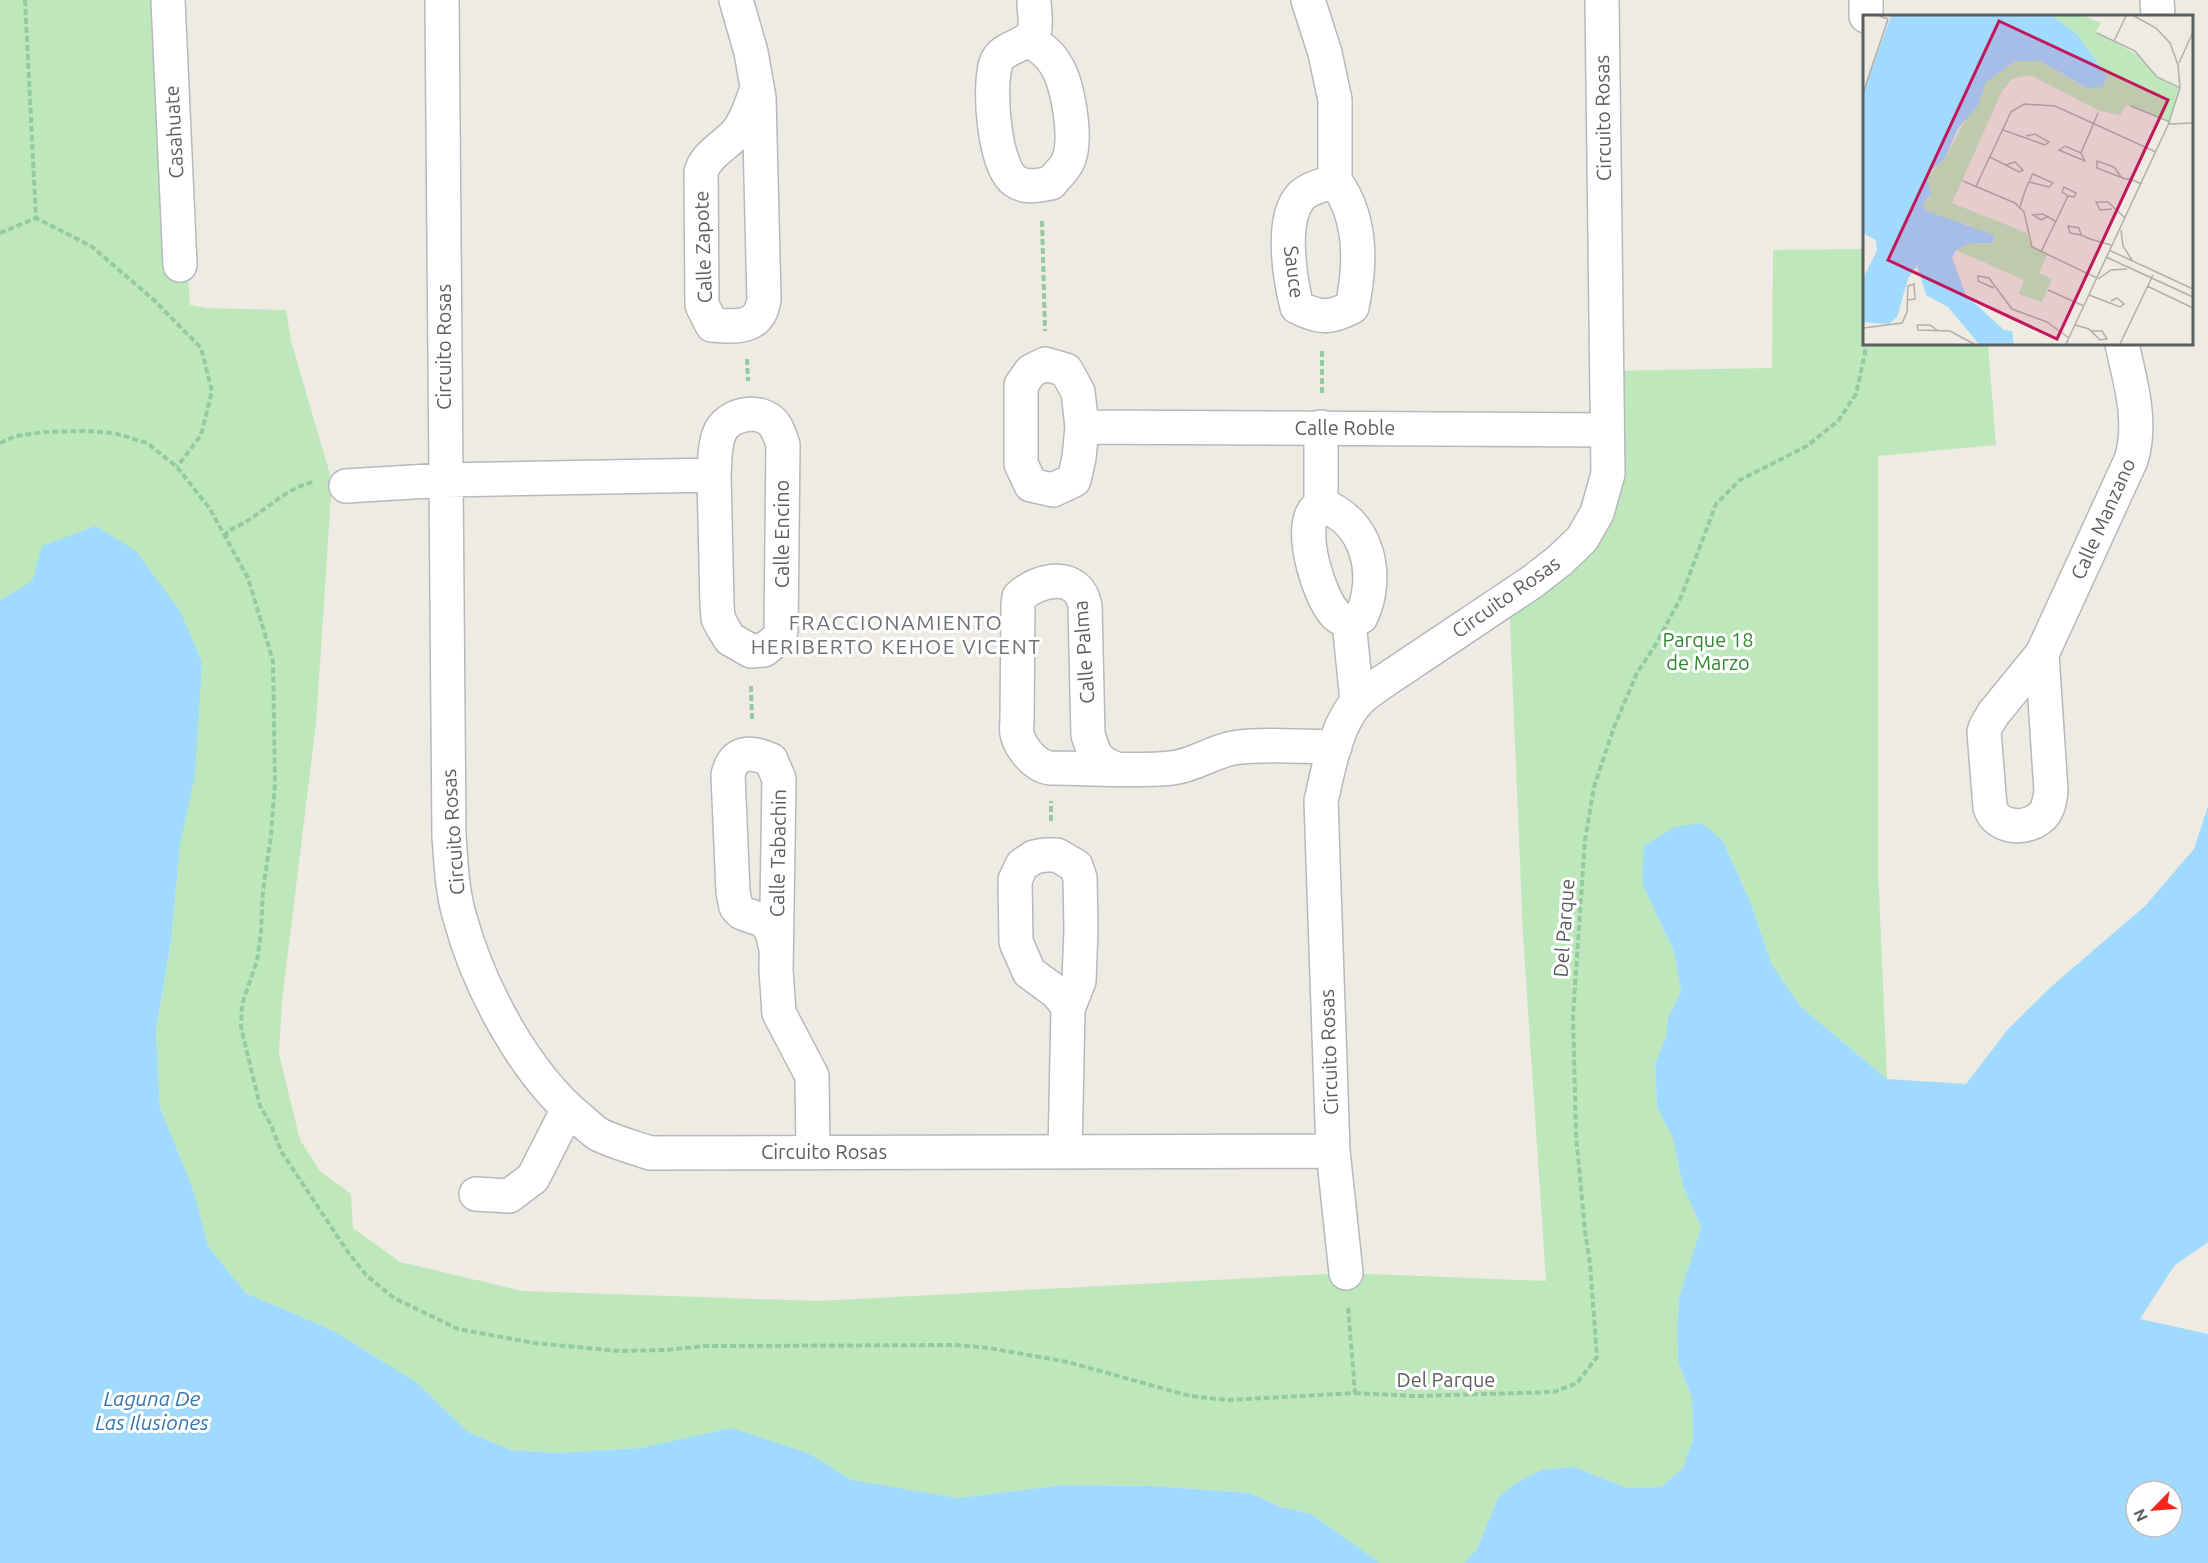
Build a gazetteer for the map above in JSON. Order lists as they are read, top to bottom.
{
  "streets": {
    "street": [
      "Circuito Rosas",
      "Casahuate",
      "Calle Zapote",
      "Sauce",
      "Calle Roble",
      "Calle Manzano",
      "Calle Encino",
      "Calle Palma",
      "Calle Tabachin"
    ],
    "path": ["Del Parque"]
  },
  "crossings": [
    ["Circuito Rosas", "Calle Roble"],
    ["Circuito Rosas", "Calle Tabachin"]
  ],
  "districts": ["FRACCIONAMIENTO HERIBERTO KEHOE VICENT"],
  "water": ["Laguna De Las Ilusiones"],
  "parks": ["Parque 18 de Marzo"],
  "north": "bottom left"
}
